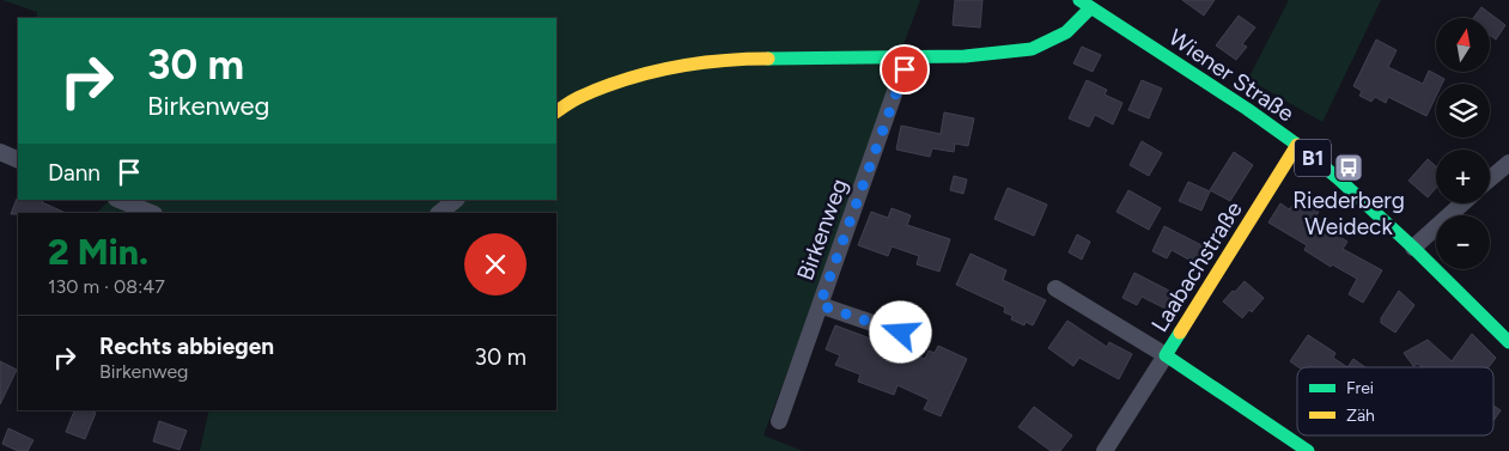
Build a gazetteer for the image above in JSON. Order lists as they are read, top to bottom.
{
  "streets": {
    "street": [
      "Wiener Straße",
      "B1",
      "Birkenweg",
      "Laabachstraße"
    ]
  },
  "crossings": [
    ["Wiener Straße", "Laabachstraße"]
  ],
  "places": {
    "bus stop": ["Riederberg Weideck"]
  },
  "legend": ["Frei", "Zäh"],
  "north": "top",
  "page": {
    "map_buttons": ["+", "−"],
    "turn": ["30 m", "Birkenweg"],
    "then": "Dann",
    "heading": ["2 Min.", "130 m · 08:47"],
    "list": [
      {
        "name": "Rechts abbiegen",
        "note": "Birkenweg",
        "value": "30 m"
      }
    ]
  }
}
